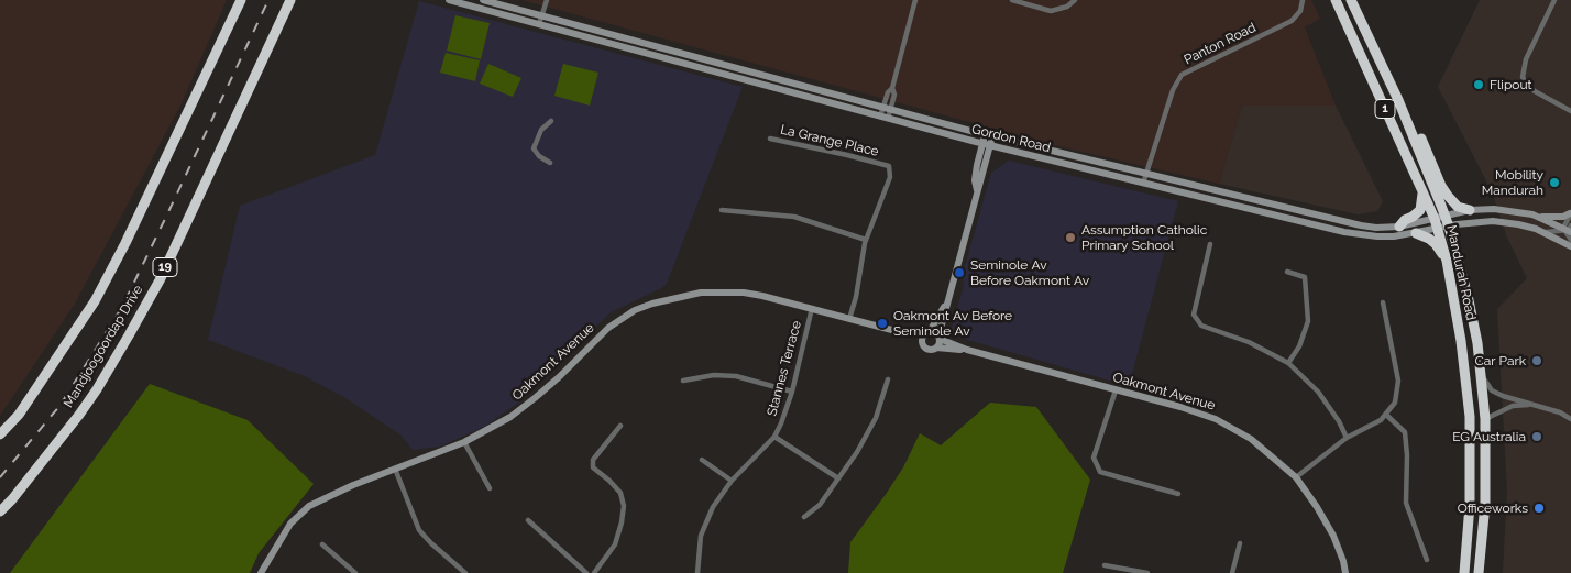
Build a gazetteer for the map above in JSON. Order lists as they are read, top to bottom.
{
  "streets": {
    "highway": [
      "1",
      "19",
      "Mandurah Road",
      "Mandjoogoordap Drive"
    ],
    "main road": ["Gordon Road", "Oakmont Avenue"],
    "street": ["Panton Road", "La Grange Place", "Stannes Terrace"]
  },
  "crossings": [
    ["Panton Road", "Gordon Road"],
    ["Gordon Road", "Mandurah Road"],
    ["La Grange Place", "Oakmont Avenue"],
    ["Oakmont Avenue", "Stannes Terrace"]
  ],
  "places": [
    "Flipout",
    "Mobility Mandurah",
    "Assumption Catholic Primary School",
    "Seminole Av Before Oakmont Av",
    "Oakmont Av Before Seminole Av",
    "Car Park",
    "EG Australia",
    "Officeworks"
  ]
}
